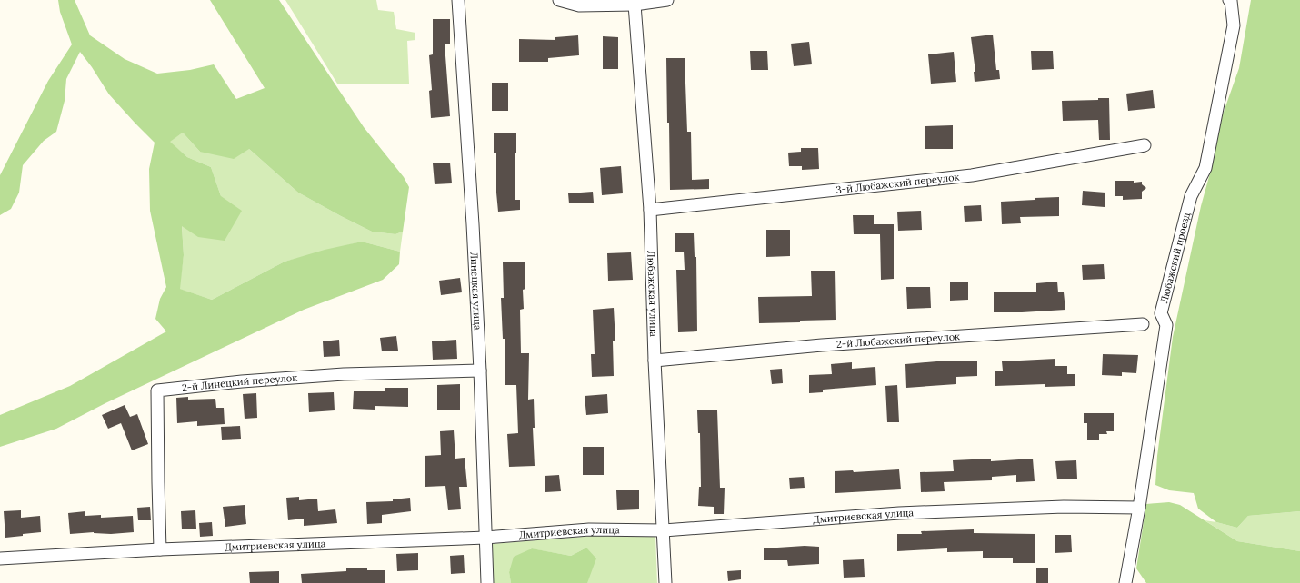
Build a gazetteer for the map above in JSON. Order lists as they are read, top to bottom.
{
  "streets": {
    "street": [
      "3-й Любажский переулок",
      "Любажский проезд",
      "Линецкая улица",
      "Любажская улица",
      "2-й Любажский переулок",
      "2-й Линецкий переулок",
      "Дмитриевская улица"
    ]
  },
  "crossings": [
    ["3-й Любажский переулок", "Любажская улица"],
    ["Любажский проезд", "Дмитриевская улица"],
    ["Линецкая улица", "2-й Линецкий переулок"],
    ["Линецкая улица", "Дмитриевская улица"],
    ["Любажская улица", "2-й Любажский переулок"],
    ["Любажская улица", "Дмитриевская улица"],
    ["2-й Линецкий переулок", "Дмитриевская улица"]
  ]
}
